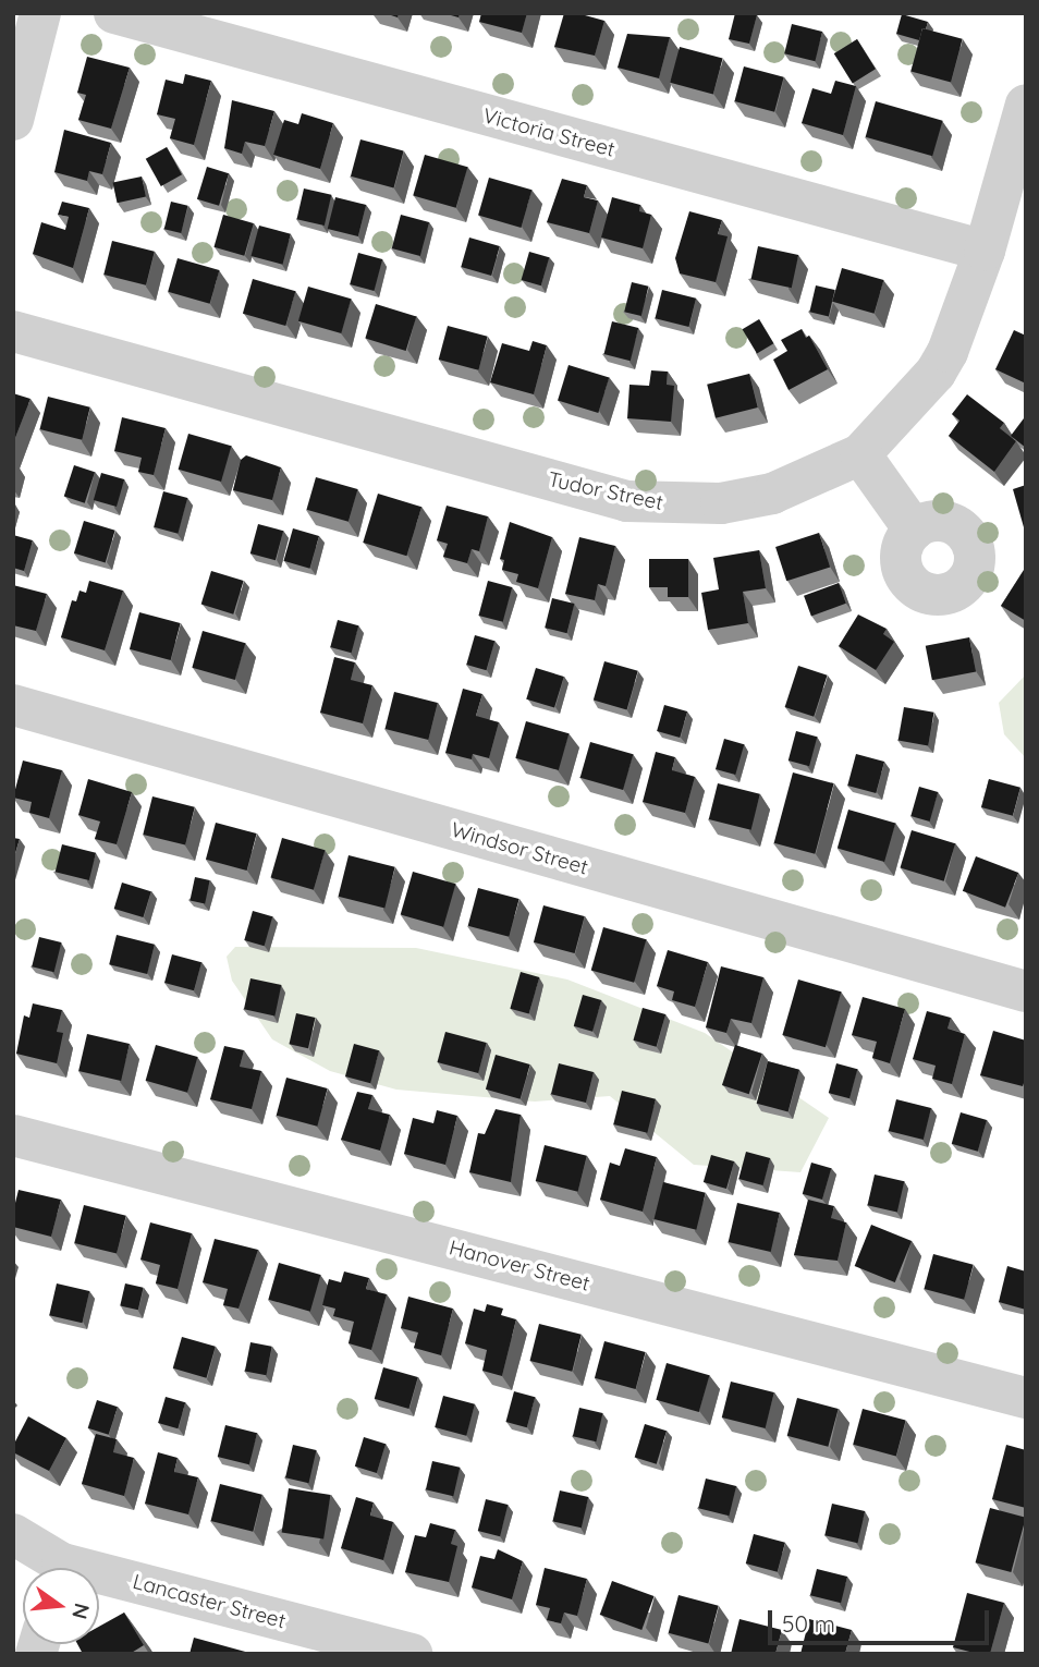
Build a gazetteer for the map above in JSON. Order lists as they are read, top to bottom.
{
  "streets": {
    "street": [
      "Victoria Street",
      "Tudor Street",
      "Windsor Street",
      "Hanover Street",
      "Lancaster Street"
    ]
  },
  "crossings": [
    ["Victoria Street", "Tudor Street"]
  ],
  "scale_bar": "50 m",
  "north": "right"
}
